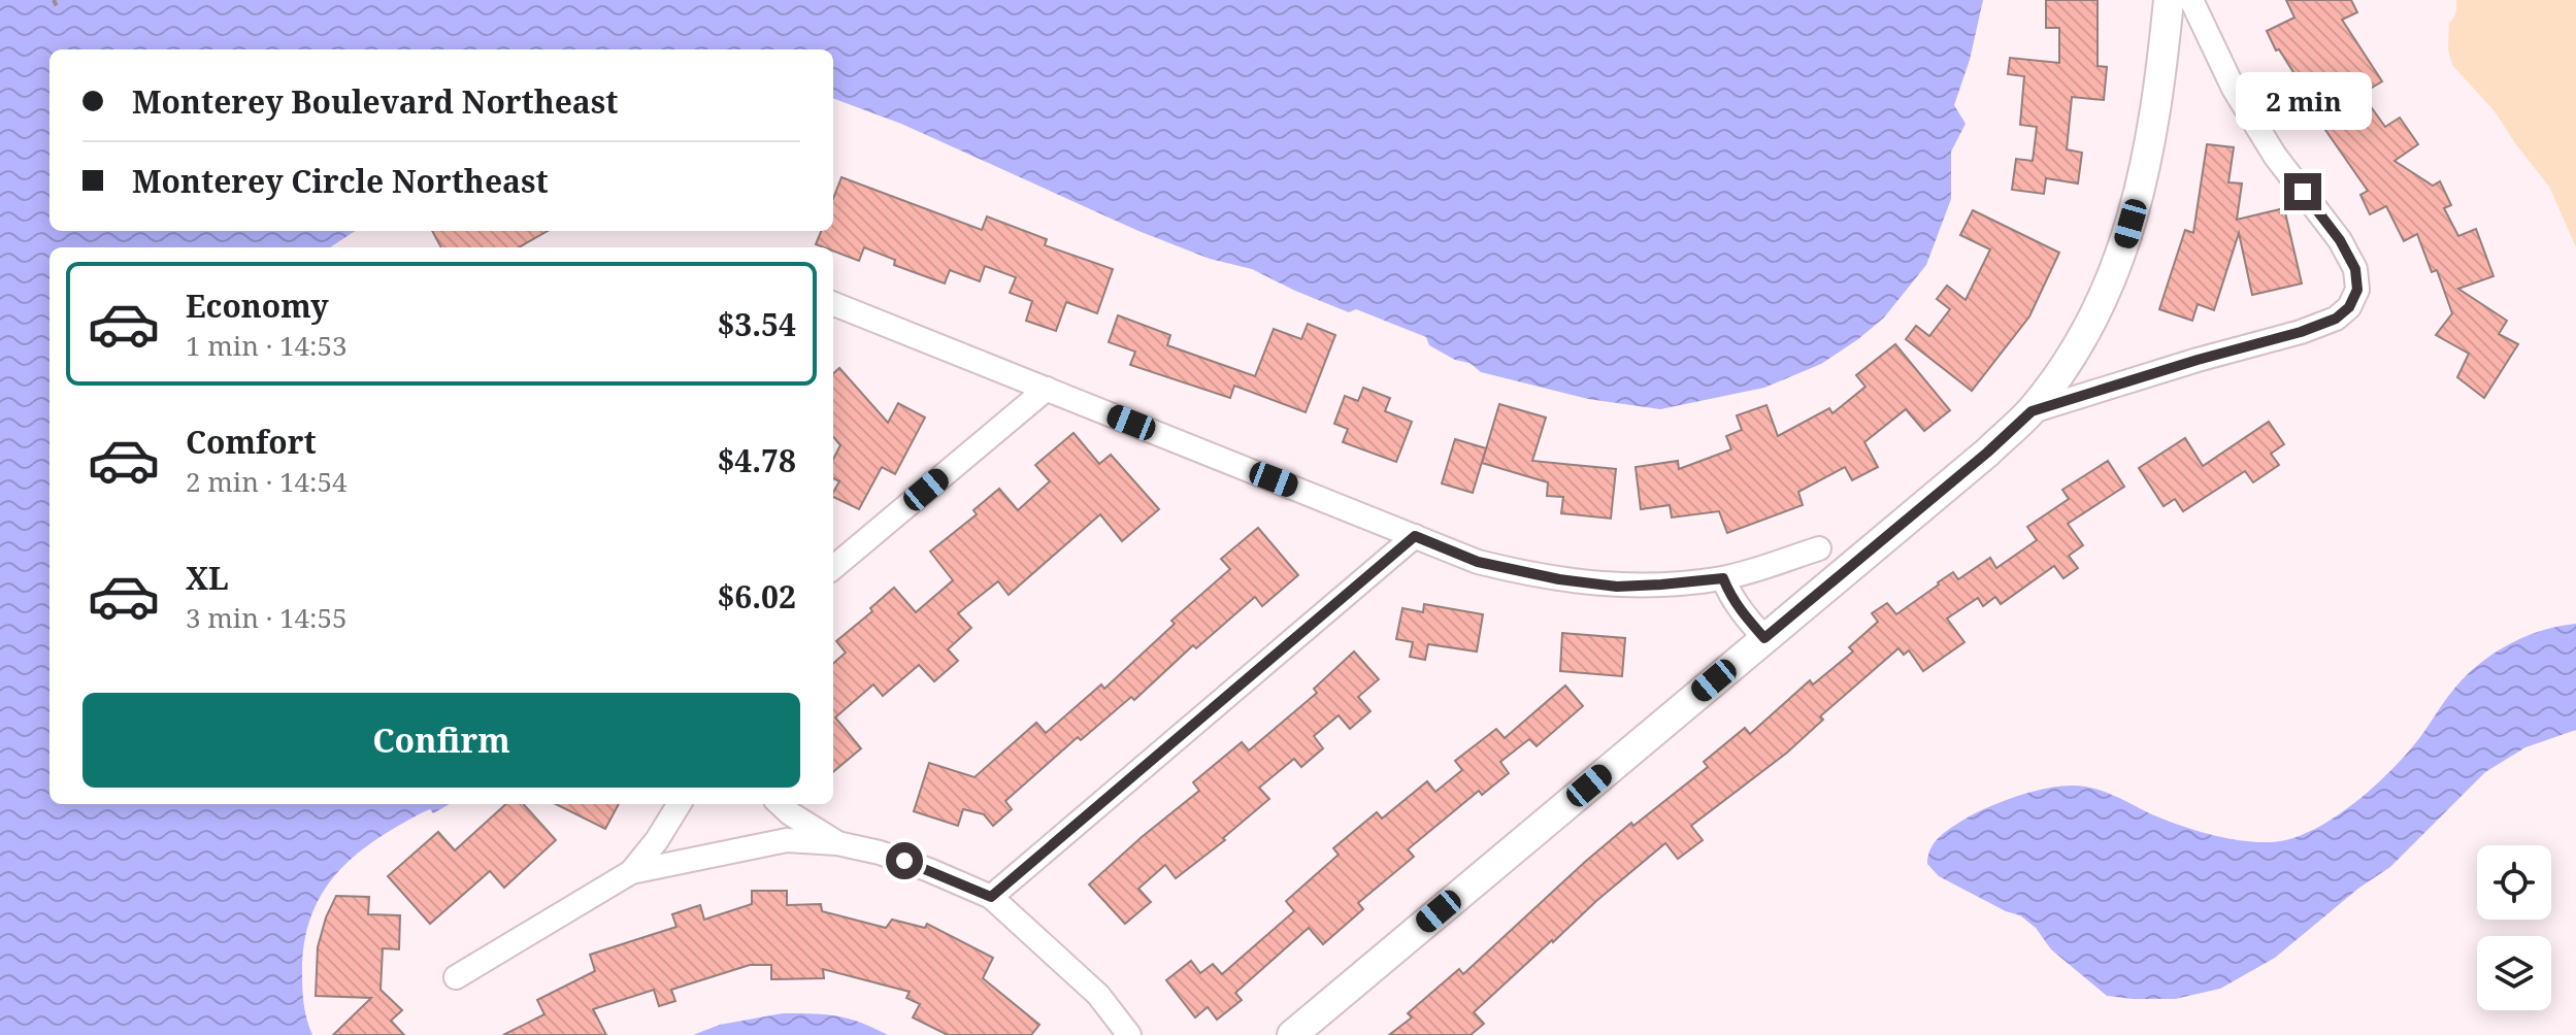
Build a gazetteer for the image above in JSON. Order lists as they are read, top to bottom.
{
  "page": {
    "banner": ["Monterey Boulevard Northeast", "Monterey Circle Northeast"],
    "bubble": "2 min",
    "list": [
      {
        "name": "Economy",
        "note": "1 min · 14:53",
        "value": "$3.54"
      },
      {
        "name": "Comfort",
        "note": "2 min · 14:54",
        "value": "$4.78"
      },
      {
        "name": "XL",
        "note": "3 min · 14:55",
        "value": "$6.02"
      }
    ],
    "buttons": "Confirm"
  }
}
